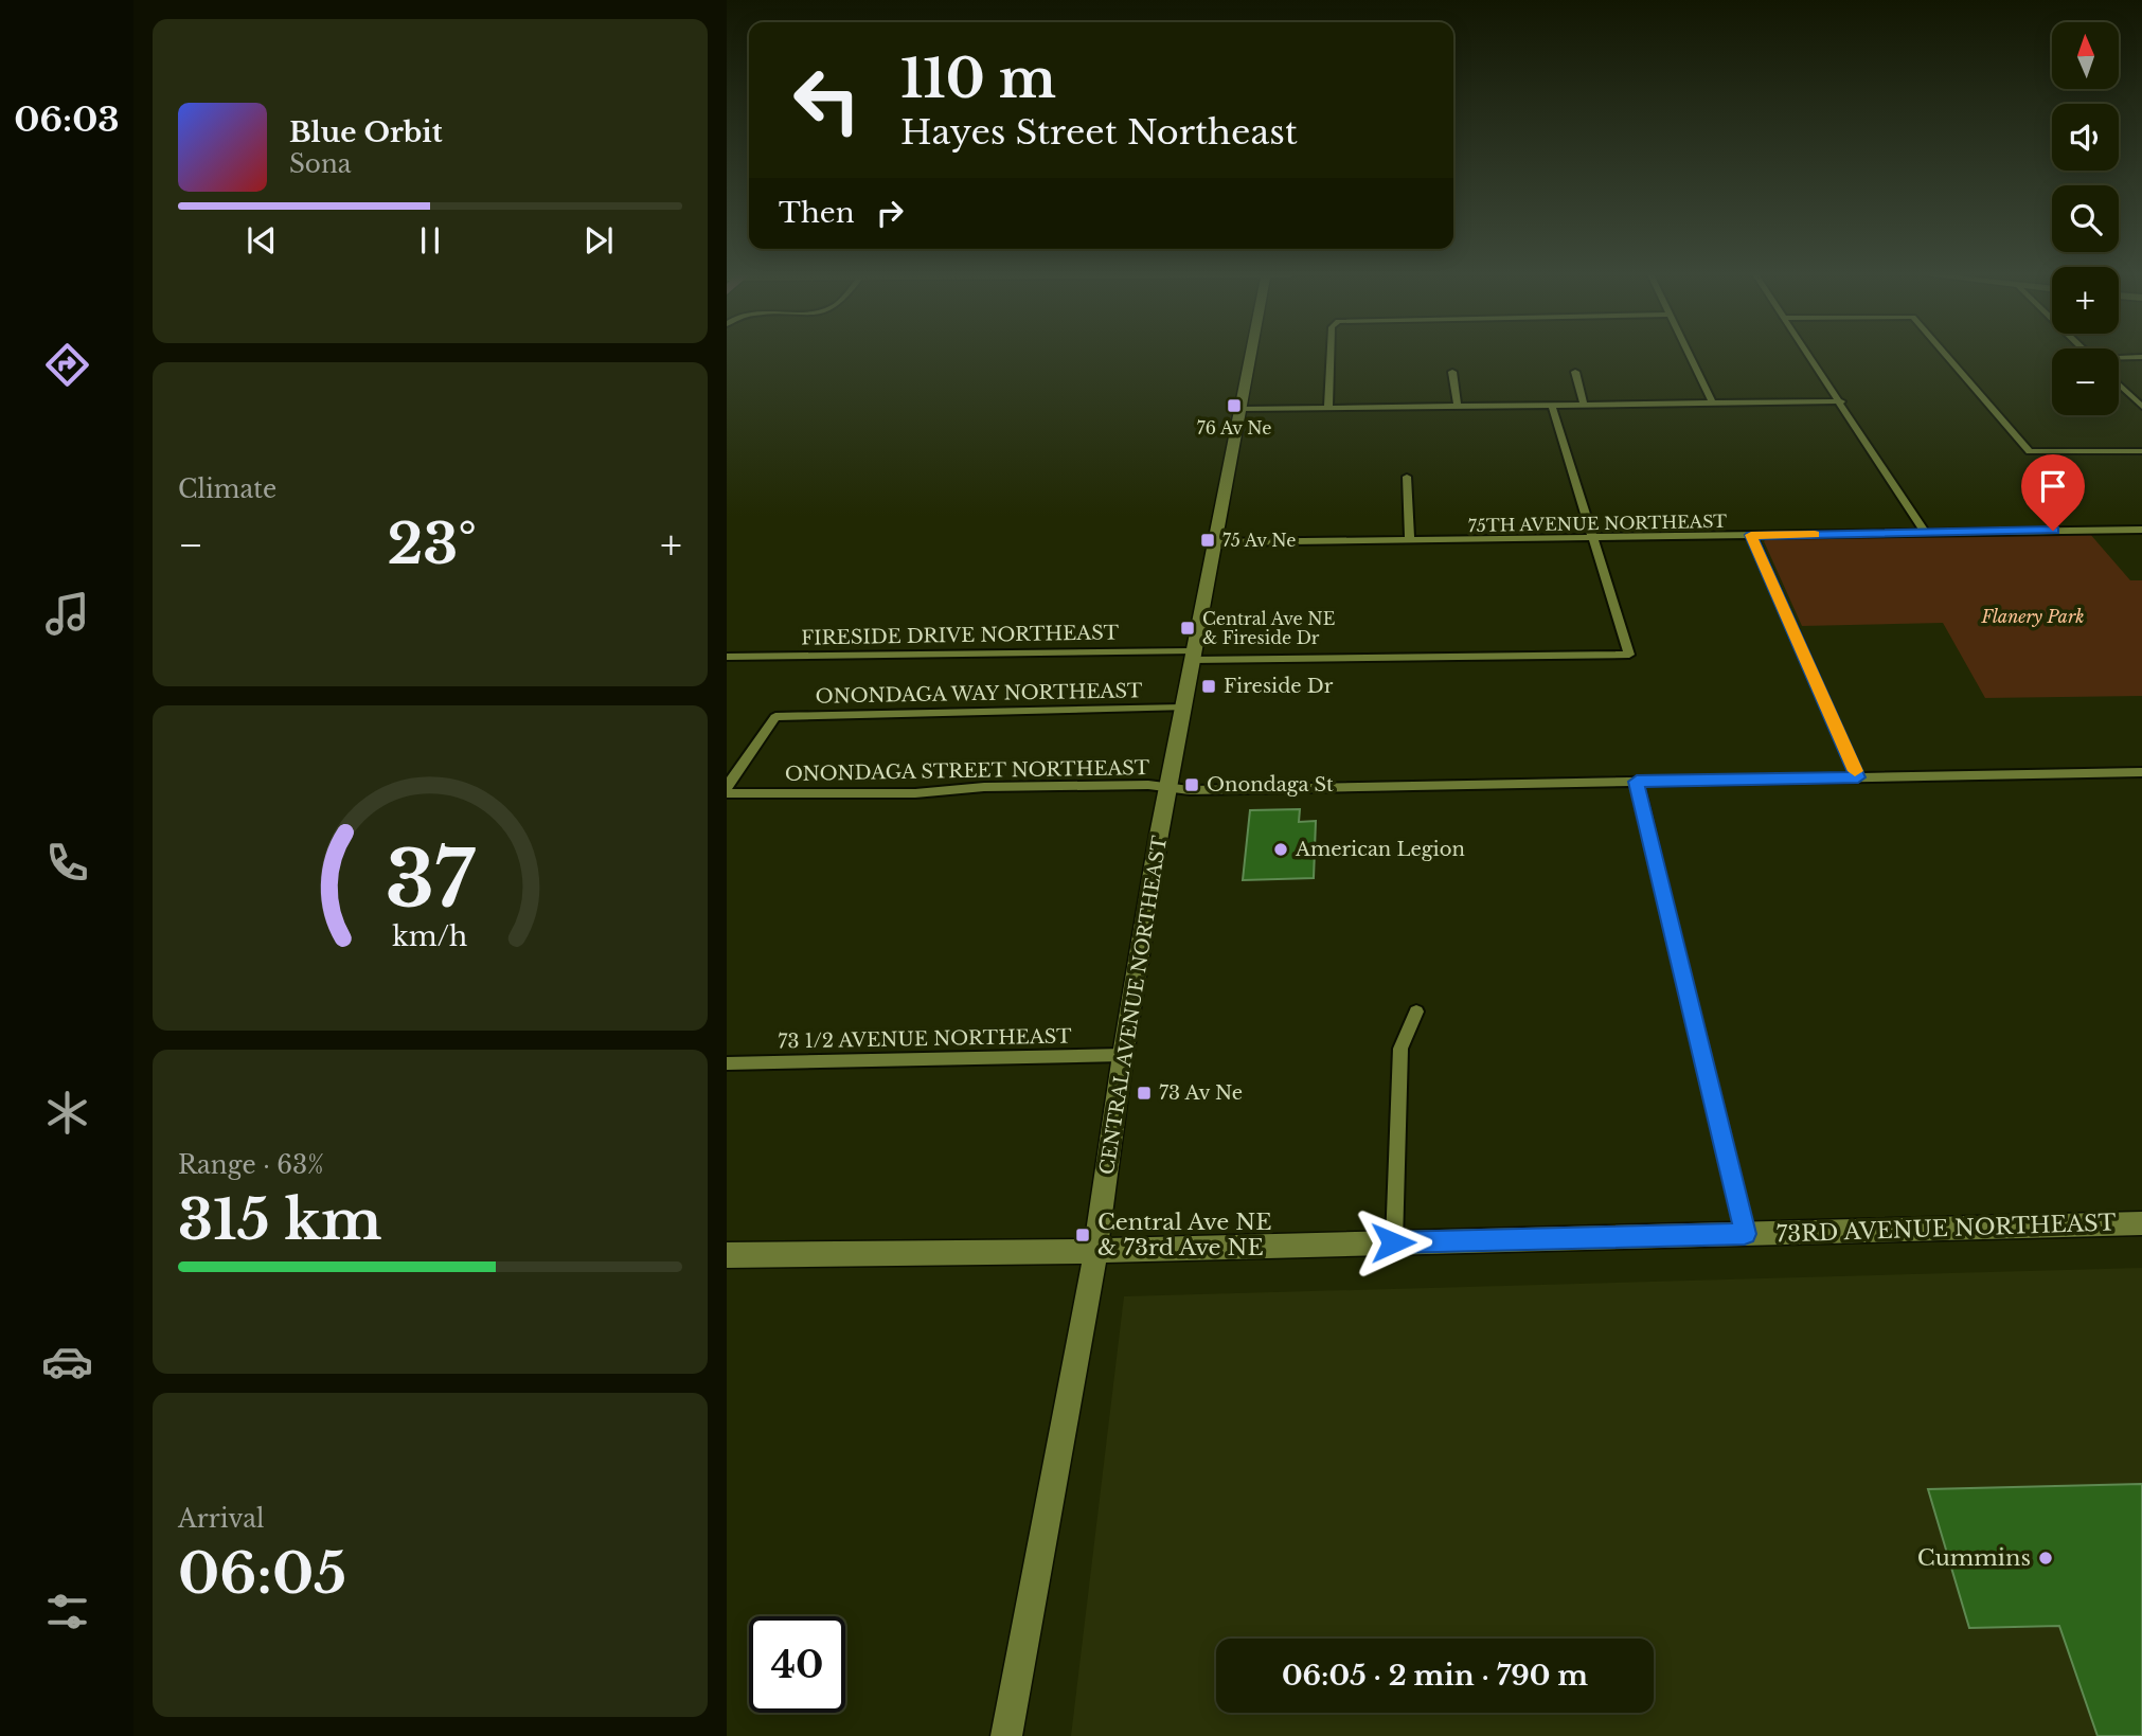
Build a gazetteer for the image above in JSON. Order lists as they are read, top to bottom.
{
  "streets": {
    "street": [
      "75TH AVENUE NORTHEAST",
      "FIRESIDE DRIVE NORTHEAST",
      "ONONDAGA WAY NORTHEAST",
      "ONONDAGA STREET NORTHEAST",
      "CENTRAL AVENUE NORTHEAST",
      "73 1/2 AVENUE NORTHEAST",
      "73RD AVENUE NORTHEAST"
    ]
  },
  "crossings": [
    ["75TH AVENUE NORTHEAST", "FIRESIDE DRIVE NORTHEAST"],
    ["75TH AVENUE NORTHEAST", "CENTRAL AVENUE NORTHEAST"],
    ["FIRESIDE DRIVE NORTHEAST", "CENTRAL AVENUE NORTHEAST"],
    ["ONONDAGA WAY NORTHEAST", "CENTRAL AVENUE NORTHEAST"],
    ["ONONDAGA STREET NORTHEAST", "CENTRAL AVENUE NORTHEAST"],
    ["CENTRAL AVENUE NORTHEAST", "73 1/2 AVENUE NORTHEAST"],
    ["CENTRAL AVENUE NORTHEAST", "73RD AVENUE NORTHEAST"]
  ],
  "parks": ["Flanery Park"],
  "places": {
    "transit": [
      "76 Av Ne",
      "75 Av Ne",
      "Central Ave NE & Fireside Dr",
      "Fireside Dr",
      "Onondaga St",
      "73 Av Ne",
      "Central Ave NE & 73rd Ave NE"
    ],
    "other": ["American Legion", "Cummins"]
  },
  "north": "top",
  "page": {
    "tabs": "06:03",
    "map_buttons": ["+", "−"],
    "turn": ["110 m", "Hayes Street Northeast"],
    "song": ["Blue Orbit", "Sona"],
    "then": "Then",
    "tile": [
      "Climate",
      ["Range · 63%", "315 km"],
      ["Arrival", "06:05"]
    ],
    "heat": ["−", "23°", "+"],
    "limit": "40",
    "trip": "06:05 · 2 min · 790 m",
    "gauge": ["37", "km/h"]
  }
}
